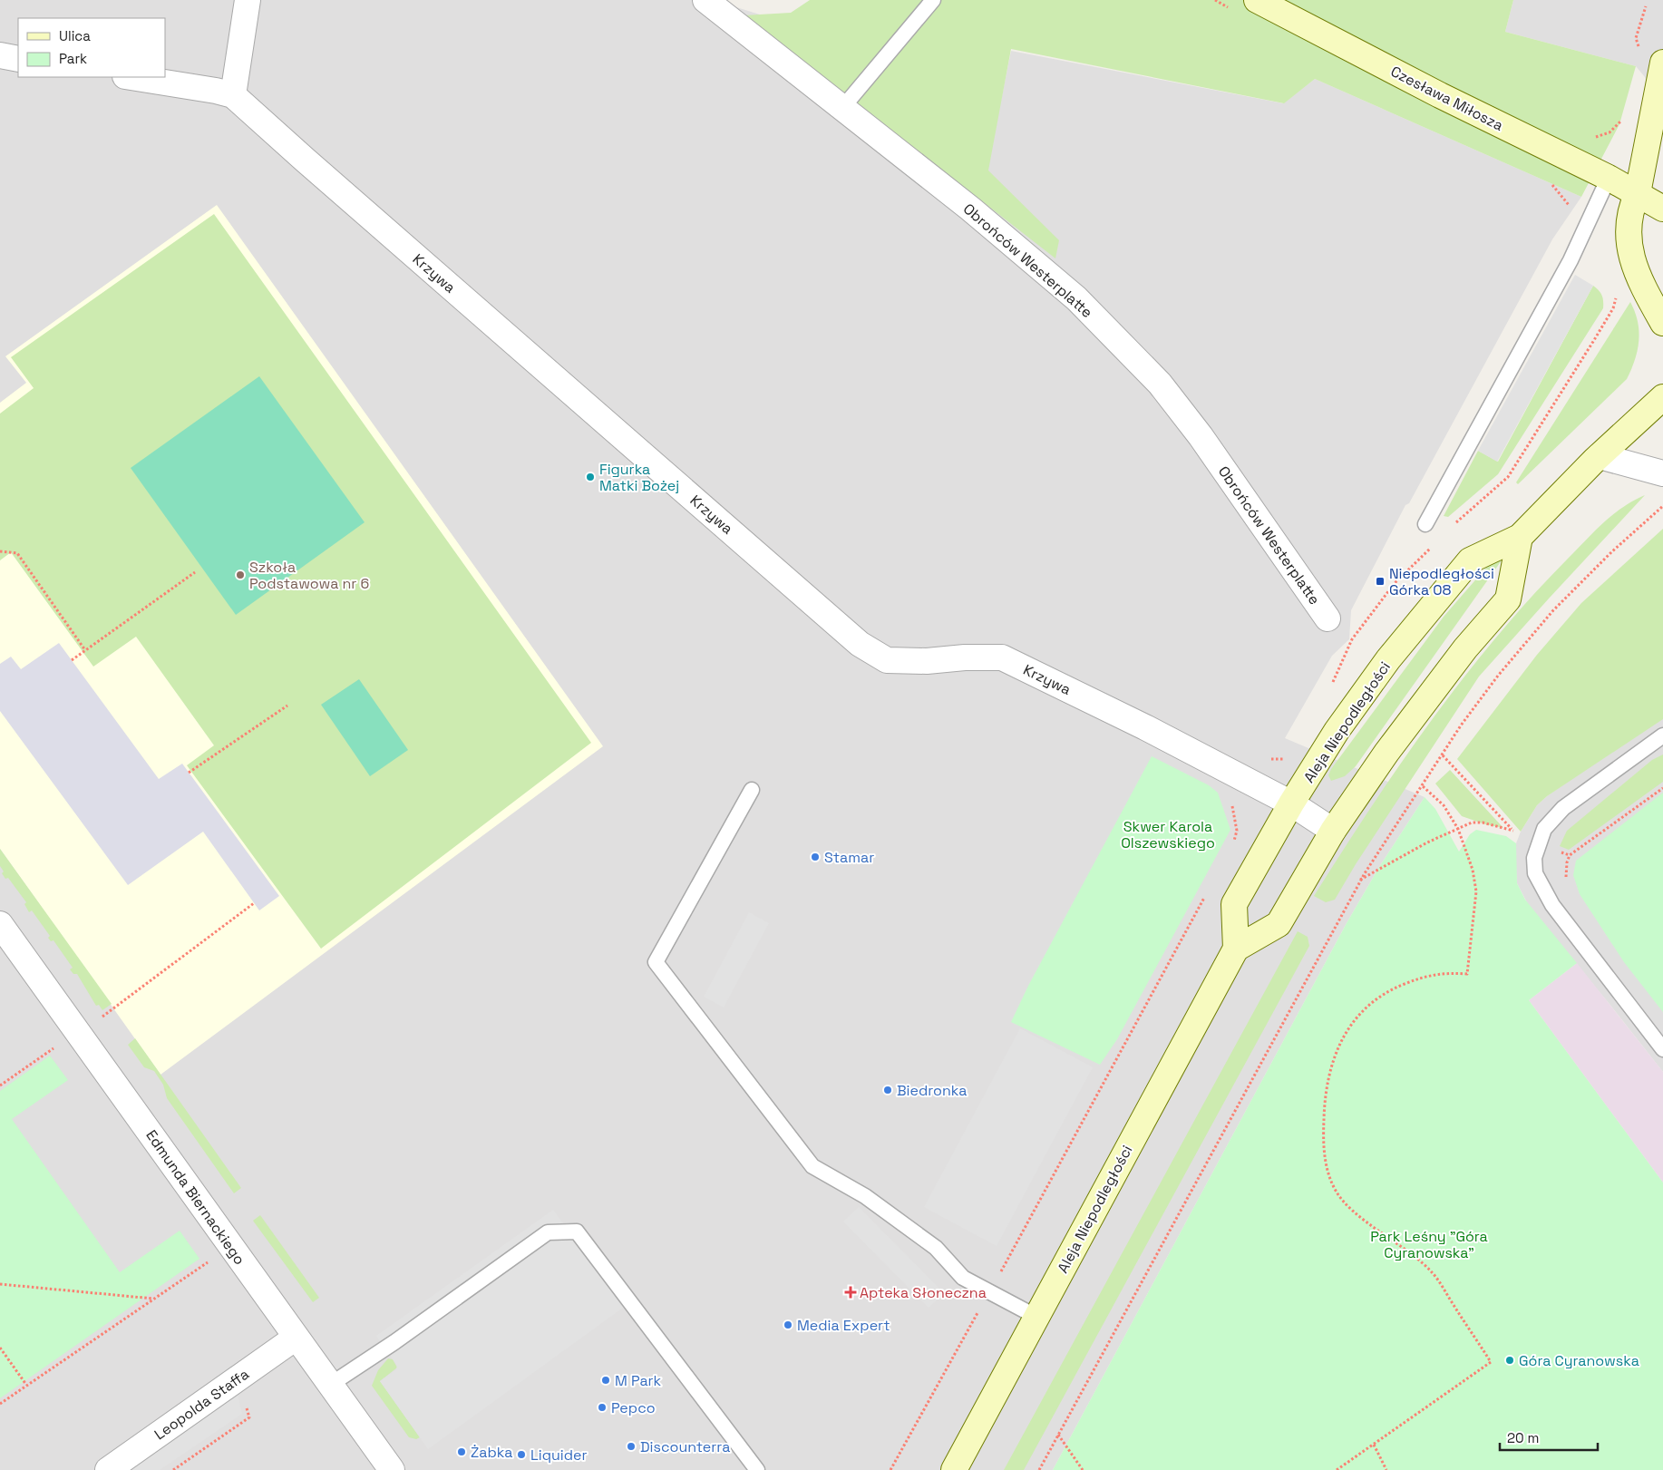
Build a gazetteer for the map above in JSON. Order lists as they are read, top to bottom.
{
  "streets": {
    "street": [
      "Czesława Miłosza",
      "Obrońców Westerplatte",
      "Krzywa",
      "Aleja Niepodległości",
      "Edmunda Biernackiego",
      "Leopolda Staffa"
    ]
  },
  "crossings": [
    ["Krzywa", "Aleja Niepodległości"],
    ["Edmunda Biernackiego", "Leopolda Staffa"]
  ],
  "parks": ["Skwer Karola Olszewskiego", "Park Leśny \"Góra Cyranowska\""],
  "places": {
    "other": [
      "Figurka Matki Bożej",
      "Szkoła Podstawowa nr 6",
      "Stamar",
      "Biedronka",
      "Media Expert",
      "Góra Cyranowska",
      "M Park",
      "Pepco",
      "Discounterra",
      "Żabka",
      "Liquider"
    ],
    "transit": ["Niepodległości Górka 08"],
    "health": ["Apteka Słoneczna"]
  },
  "legend": ["Ulica", "Park"],
  "scale_bar": "20 m"
}
